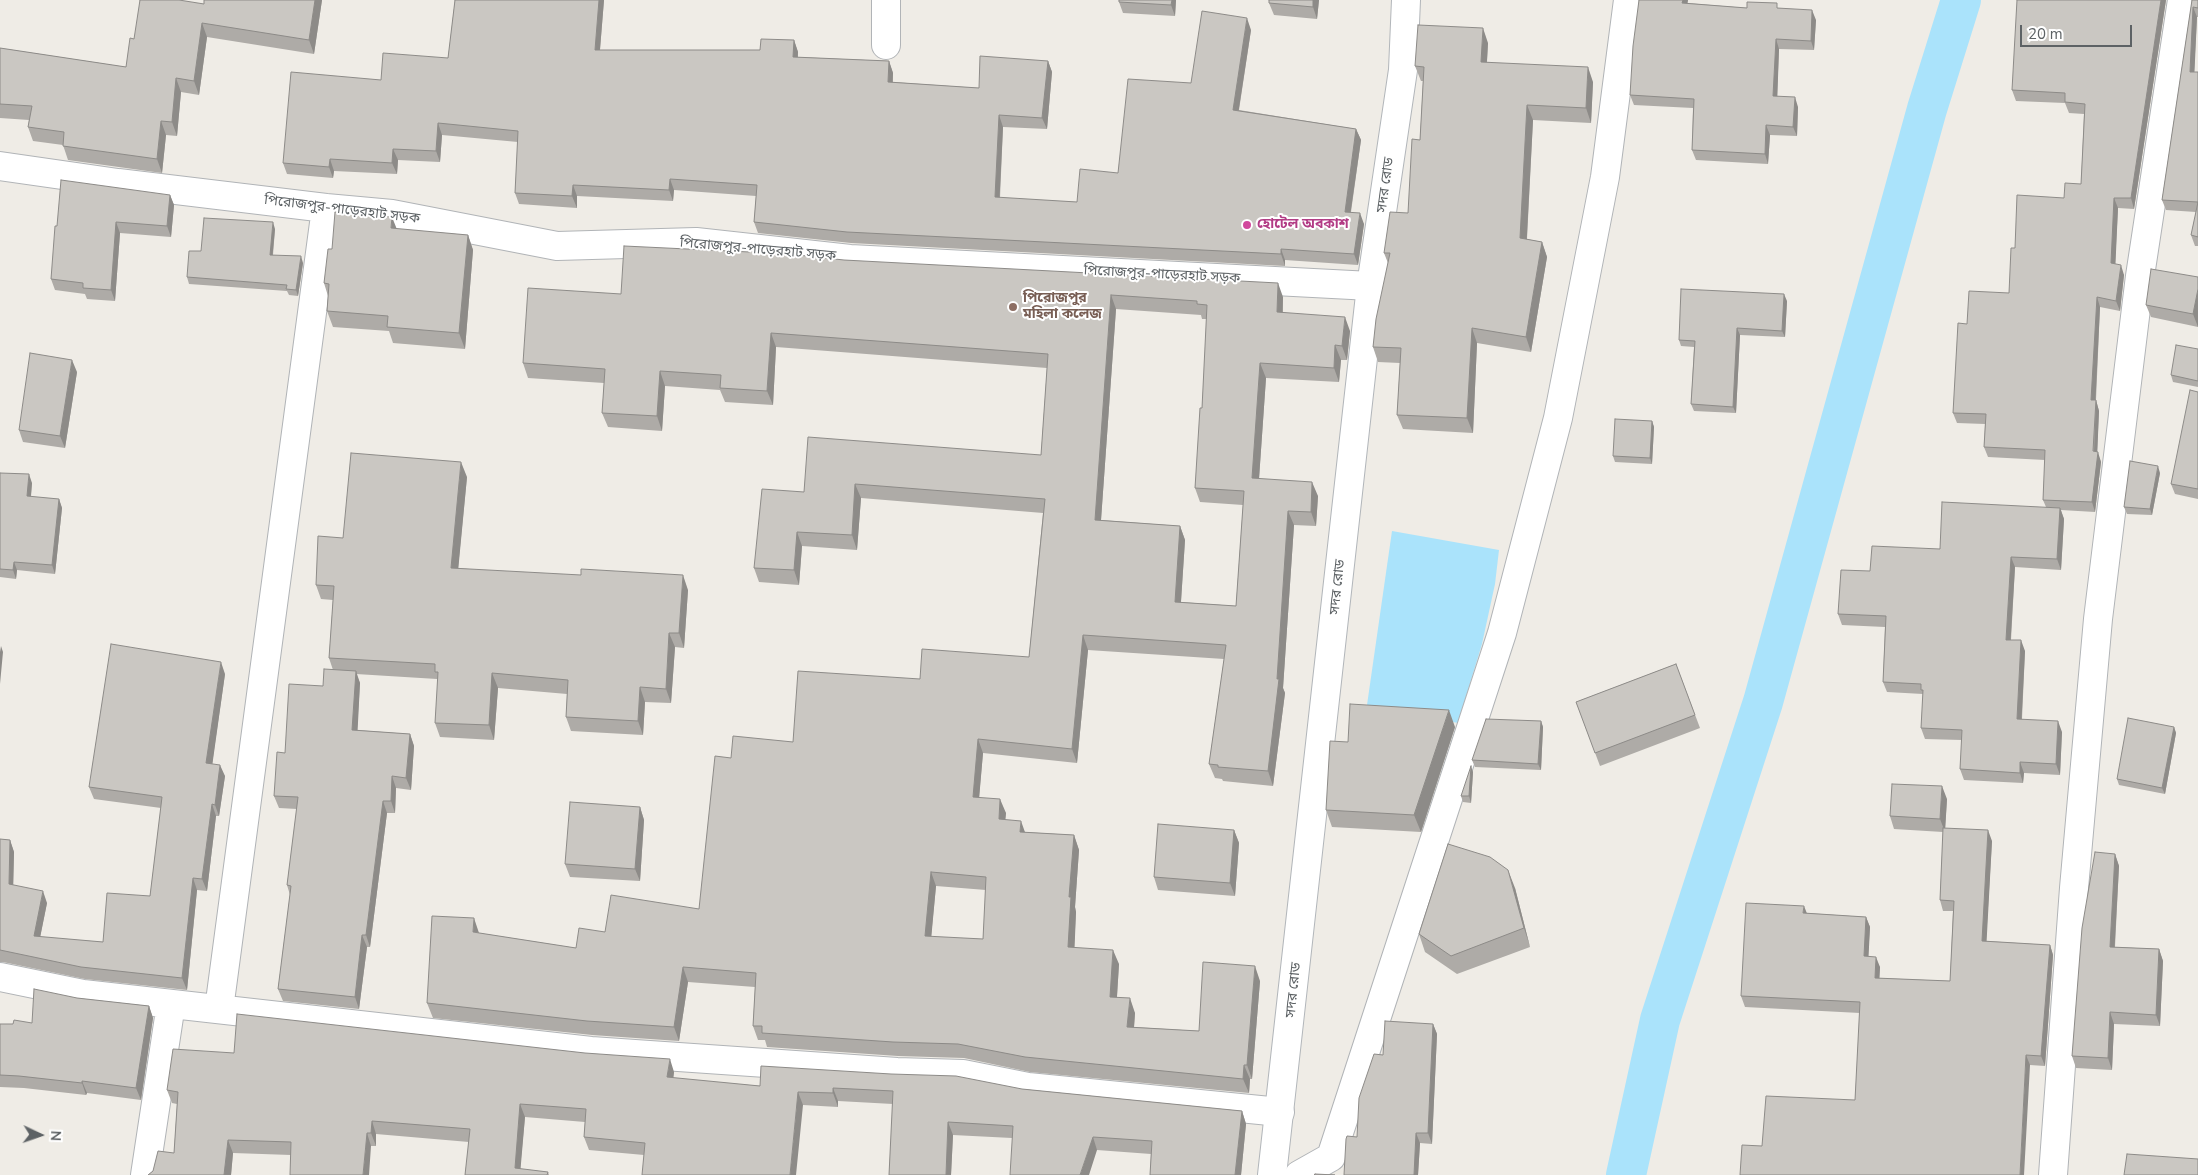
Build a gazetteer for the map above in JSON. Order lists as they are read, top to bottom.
{
  "streets": {
    "street": ["সদর রোড", "পিরোজপুর-পাড়েরহাট সড়ক"]
  },
  "crossings": [
    ["সদর রোড", "পিরোজপুর-পাড়েরহাট সড়ক"]
  ],
  "places": ["হোটেল অবকাশ", "পিরোজপুর মহিলা কলেজ"],
  "scale_bar": "20 m",
  "north": "right"
}
